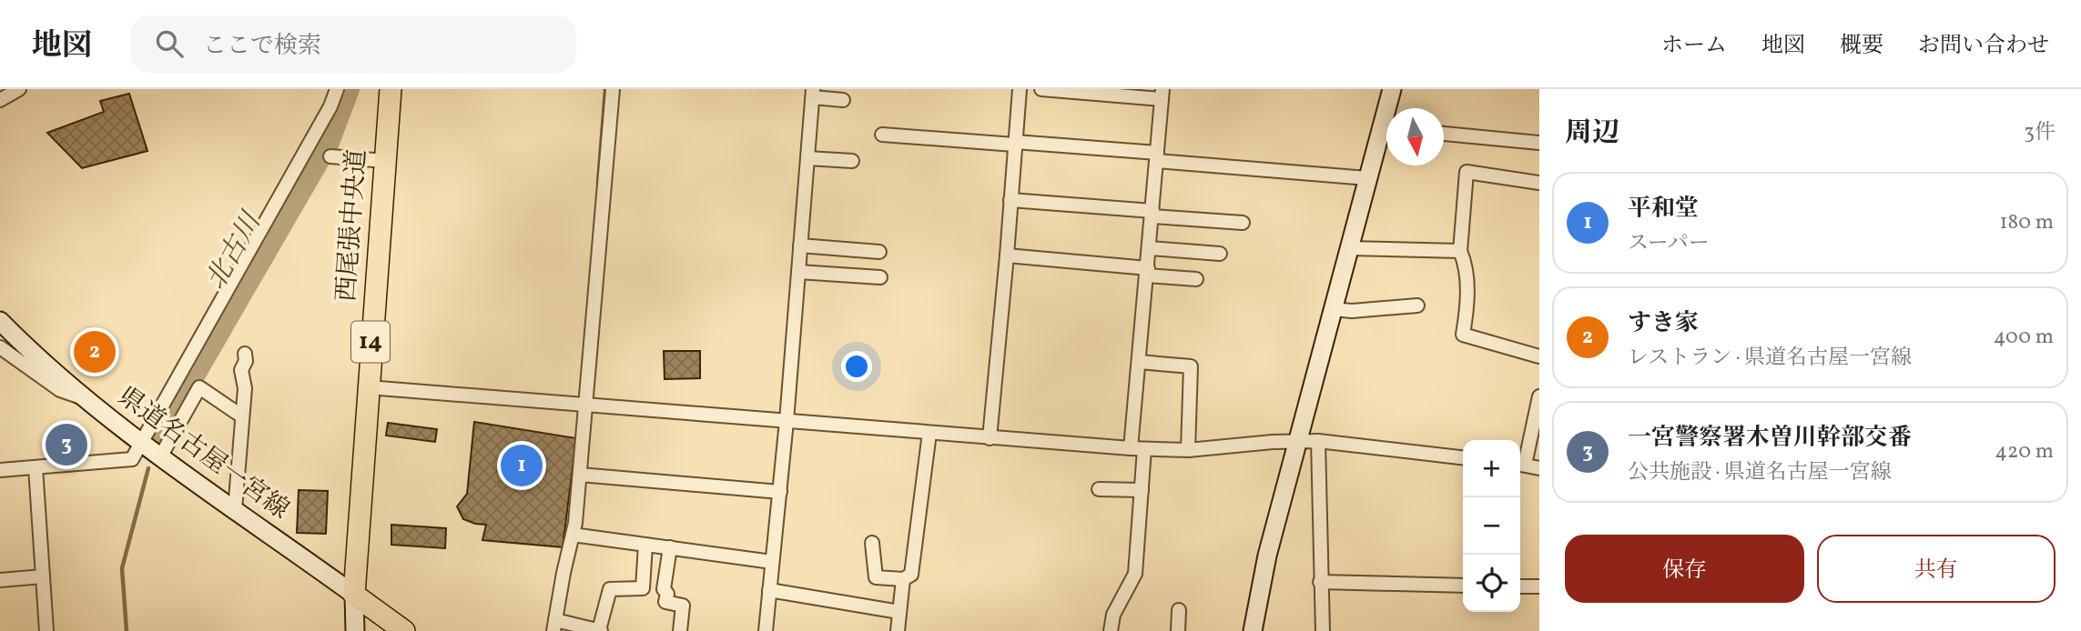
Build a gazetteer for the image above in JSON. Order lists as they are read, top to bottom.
{
  "streets": {
    "main road": ["西尾張中央道", "14"],
    "street": ["県道名古屋一宮線"]
  },
  "crossings": [
    ["西尾張中央道", "14"],
    ["西尾張中央道", "県道名古屋一宮線"],
    ["14", "県道名古屋一宮線"]
  ],
  "water": ["北古川"],
  "north": "bottom",
  "page": {
    "header": "地図",
    "search": "ここで検索",
    "nav": [
      "ホーム",
      "地図",
      "概要",
      "お問い合わせ"
    ],
    "heading": ["周辺", "3件"],
    "list": [
      {
        "mark": "1",
        "name": "平和堂",
        "note": "スーパー",
        "value": "180 m"
      },
      {
        "mark": "2",
        "name": "すき家",
        "note": "レストラン · 県道名古屋一宮線",
        "value": "400 m"
      },
      {
        "mark": "3",
        "name": "一宮警察署木曽川幹部交番",
        "note": "公共施設 · 県道名古屋一宮線",
        "value": "420 m"
      }
    ],
    "pins": ["2", "3", "1"],
    "map_buttons": ["+", "−"],
    "buttons": ["保存", "共有"]
  }
}
